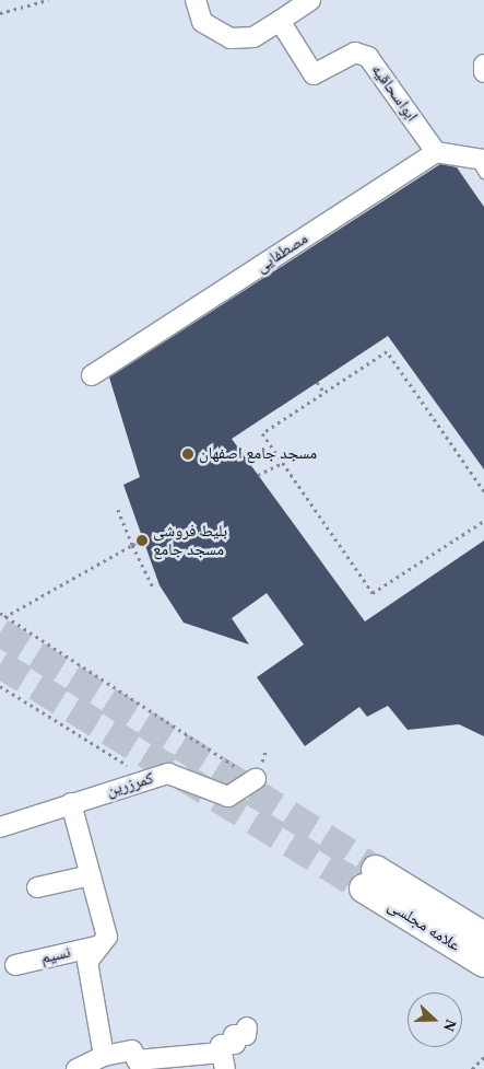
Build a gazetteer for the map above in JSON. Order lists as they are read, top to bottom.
{
  "streets": {
    "main road": ["علامه مجلسی"],
    "street": [
      "ابواسحاقیه",
      "مصطفایی",
      "کمرزرین",
      "نسیم"
    ]
  },
  "crossings": [
    ["ابواسحاقیه", "مصطفایی"]
  ],
  "places": ["مسجد جامع اصفهان", "بلیط فروشی مسجد جامع"],
  "north": "right"
}
